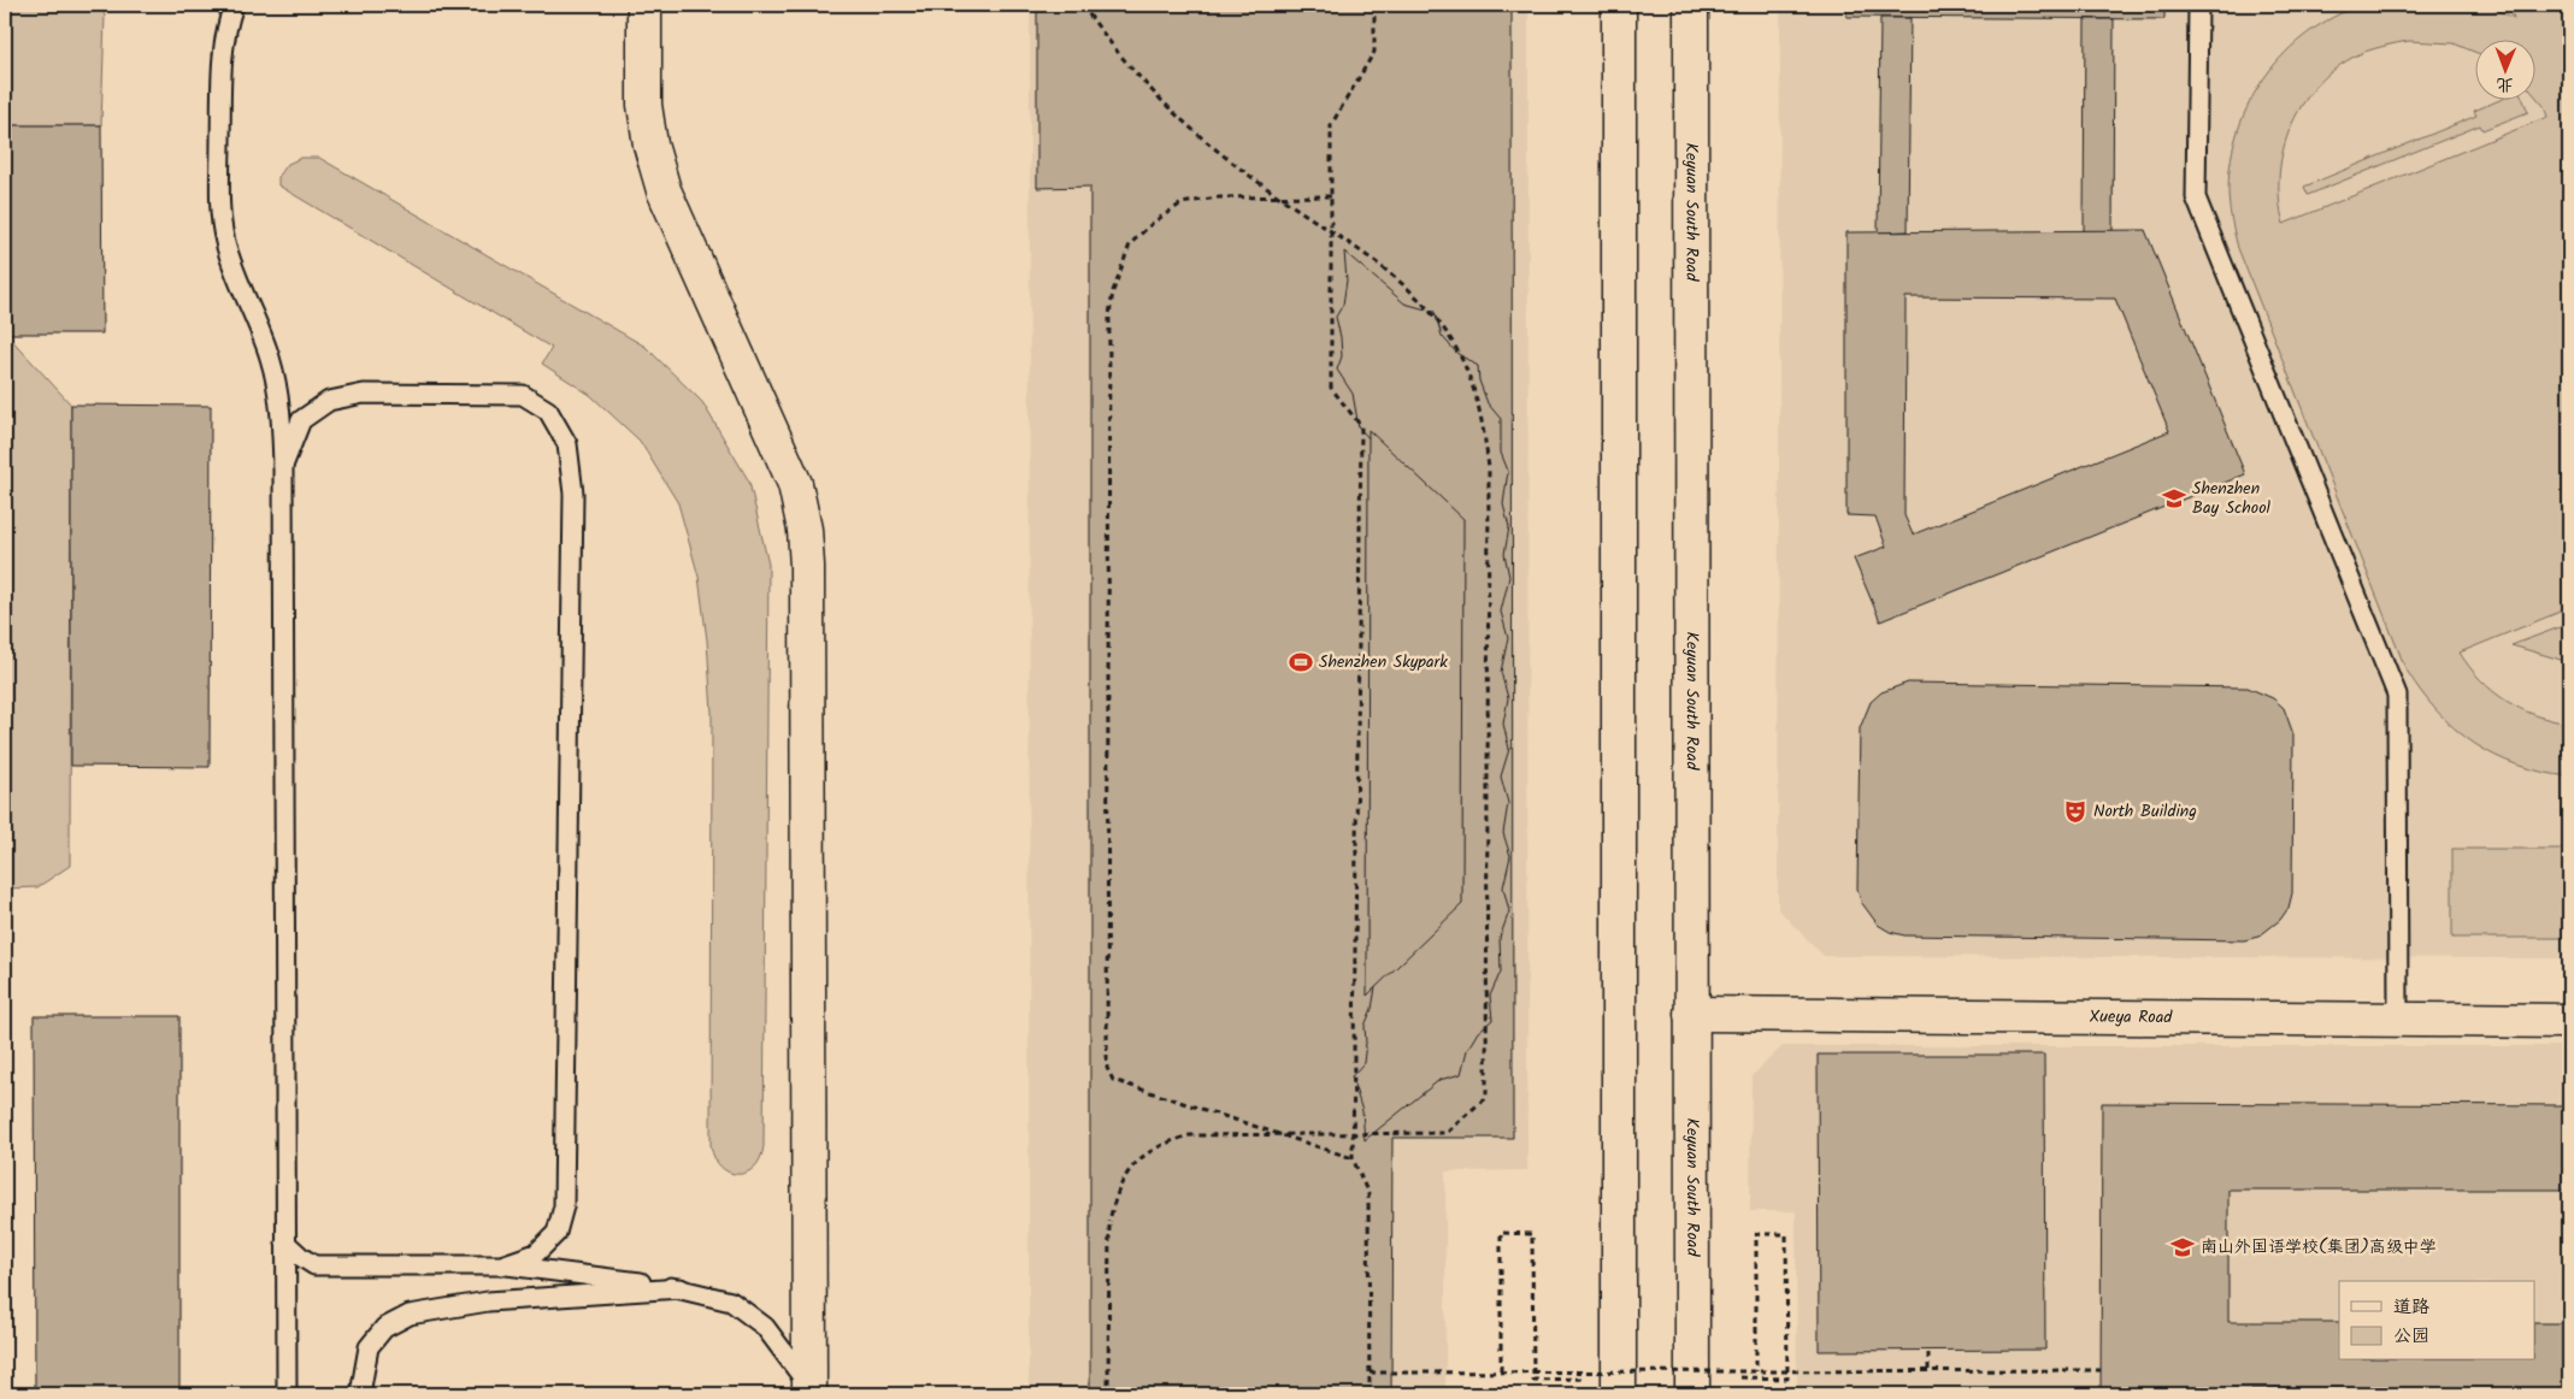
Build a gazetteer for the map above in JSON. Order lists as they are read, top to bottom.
{
  "streets": {
    "main road": ["Keyuan South Road", "Xueya Road"]
  },
  "crossings": [
    ["Keyuan South Road", "Xueya Road"]
  ],
  "places": {
    "school or university": ["Shenzhen Bay School", "南山外国语学校(集团)高级中学"],
    "sports": ["Shenzhen Skypark"],
    "theatre": ["North Building"]
  },
  "legend": ["道路", "公园"],
  "north": "bottom"
}
